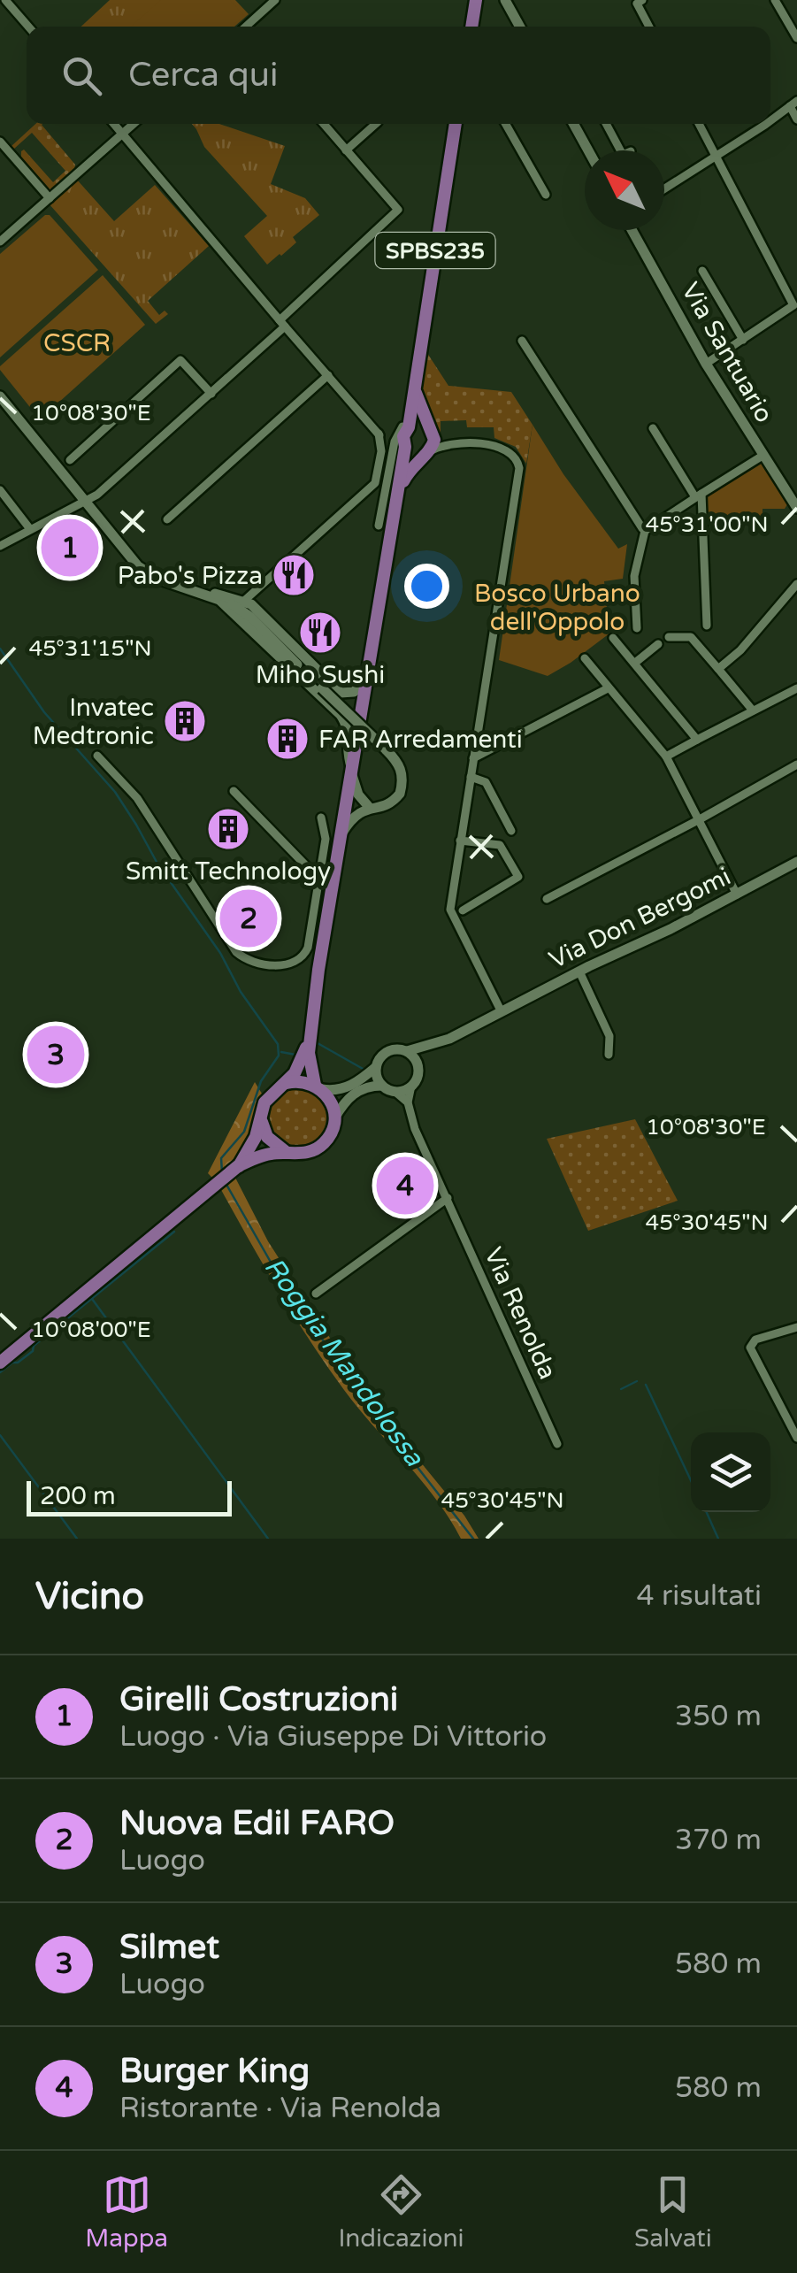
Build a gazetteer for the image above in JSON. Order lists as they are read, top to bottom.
{
  "streets": {
    "main road": ["SPBS235"],
    "street": ["Via Santuario", "Via Don Bergomi", "Via Renolda"]
  },
  "water": ["Roggia Mandolossa"],
  "parks": ["CSCR", "Bosco Urbano dell'Oppolo"],
  "places": {
    "restaurant": ["Pabo's Pizza", "Miho Sushi"],
    "building": ["Invatec Medtronic", "FAR Arredamenti", "Smitt Technology"]
  },
  "scale_bar": "200 m",
  "north": "top left",
  "page": {
    "search": "Cerca qui",
    "pins": [
      "1",
      "2",
      "3",
      "4"
    ],
    "scale": "200 m",
    "heading": ["Vicino", "4 risultati"],
    "list": [
      {
        "mark": "1",
        "name": "Girelli Costruzioni",
        "note": "Luogo · Via Giuseppe Di Vittorio",
        "value": "350 m"
      },
      {
        "mark": "2",
        "name": "Nuova Edil FARO",
        "note": "Luogo",
        "value": "370 m"
      },
      {
        "mark": "3",
        "name": "Silmet",
        "note": "Luogo",
        "value": "580 m"
      },
      {
        "mark": "4",
        "name": "Burger King",
        "note": "Ristorante · Via Renolda",
        "value": "580 m"
      }
    ],
    "nav": ["Mappa", "Indicazioni", "Salvati"]
  },
  "coordinates": [
    "10°08'30\"E",
    "45°31'00\"N",
    "45°31'15\"N",
    "45°30'45\"N",
    "10°08'00\"E"
  ]
}
